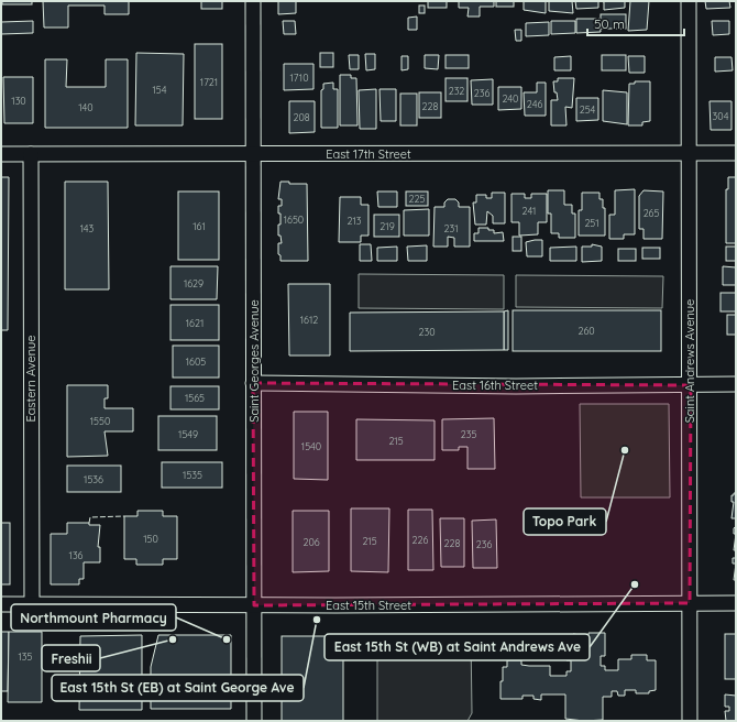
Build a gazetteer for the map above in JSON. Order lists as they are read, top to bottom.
{
  "streets": {
    "street": [
      "East 17th Street",
      "Saint Georges Avenue",
      "Saint Andrews Avenue",
      "Eastern Avenue",
      "East 16th Street",
      "East 15th Street"
    ]
  },
  "crossings": [
    ["East 17th Street", "Saint Georges Avenue"],
    ["East 17th Street", "Saint Andrews Avenue"],
    ["East 17th Street", "Eastern Avenue"],
    ["Saint Georges Avenue", "East 16th Street"],
    ["Saint Georges Avenue", "East 15th Street"],
    ["Saint Andrews Avenue", "East 16th Street"],
    ["Saint Andrews Avenue", "East 15th Street"],
    ["Eastern Avenue", "East 15th Street"]
  ],
  "places": [
    "Topo Park",
    "East 15th St (WB) at Saint Andrews Ave",
    "East 15th St (EB) at Saint George Ave",
    "Freshii",
    "Northmount Pharmacy"
  ],
  "house_numbers": [
    "1710",
    "1721",
    "154",
    "232",
    "236",
    "240",
    "130",
    "246",
    "228",
    "140",
    "254",
    "304",
    "208",
    "225",
    "241",
    "265",
    "1650",
    "213",
    "251",
    "161",
    "219",
    "143",
    "231",
    "1629",
    "1612",
    "1621",
    "260",
    "230",
    "1605",
    "1565",
    "1550",
    "1549",
    "235",
    "215",
    "1540",
    "1535",
    "1536",
    "150",
    "226",
    "215",
    "206",
    "228",
    "236",
    "136",
    "135"
  ],
  "scale_bar": "50 m"
}
